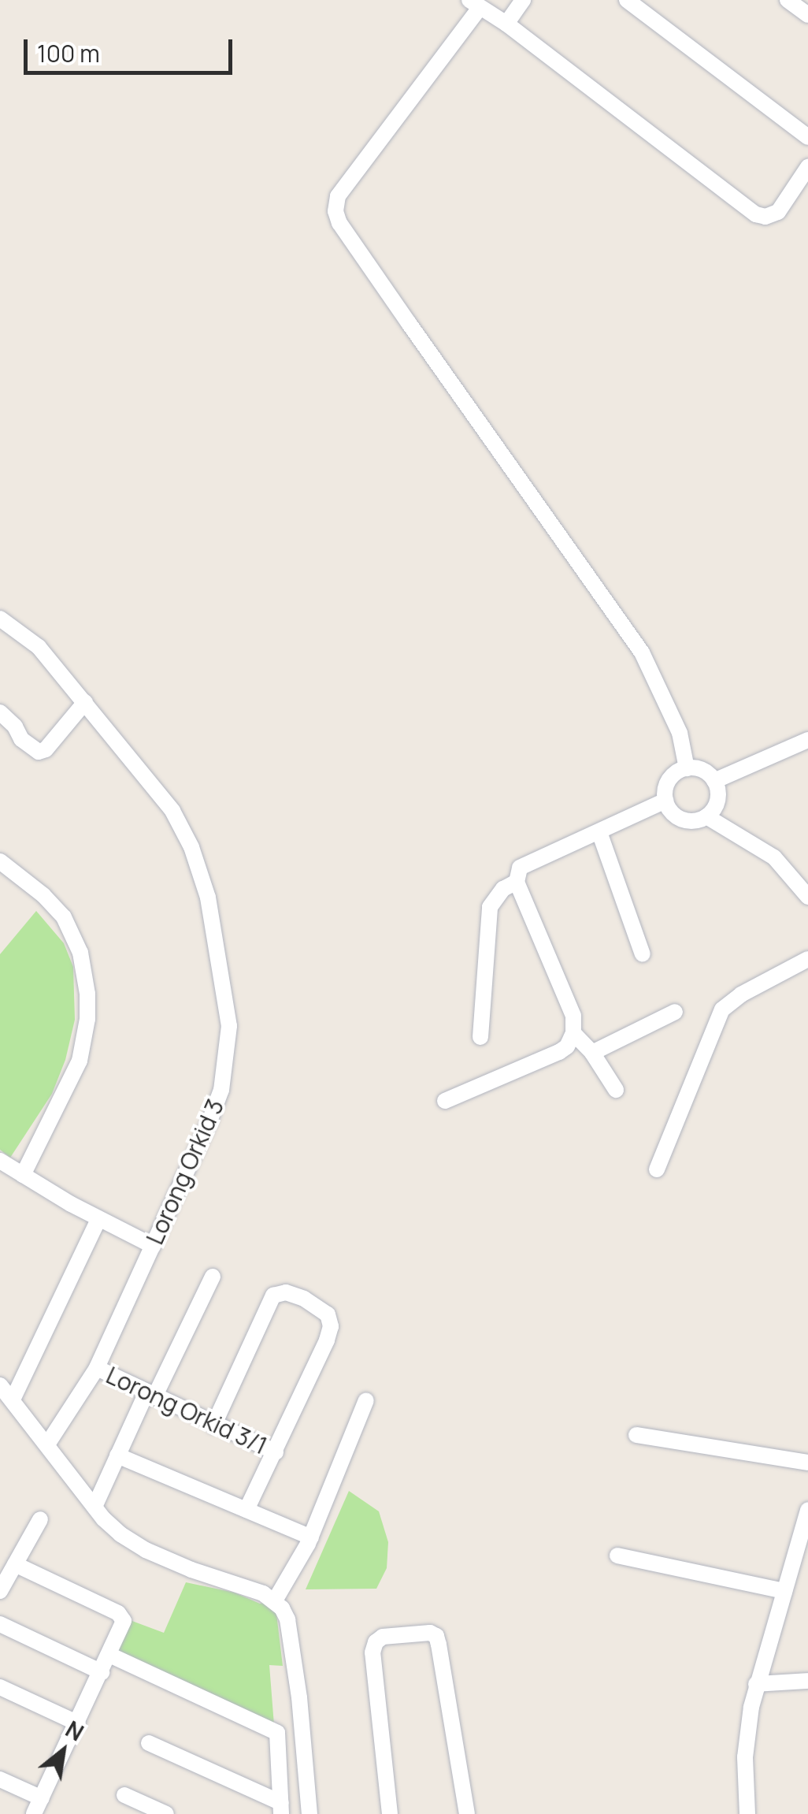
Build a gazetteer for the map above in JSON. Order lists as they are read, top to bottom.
{
  "streets": {
    "street": ["Lorong Orkid 3", "Lorong Orkid 3/1"]
  },
  "crossings": [
    ["Lorong Orkid 3", "Lorong Orkid 3/1"]
  ],
  "scale_bar": "100 m",
  "north": "top right"
}
